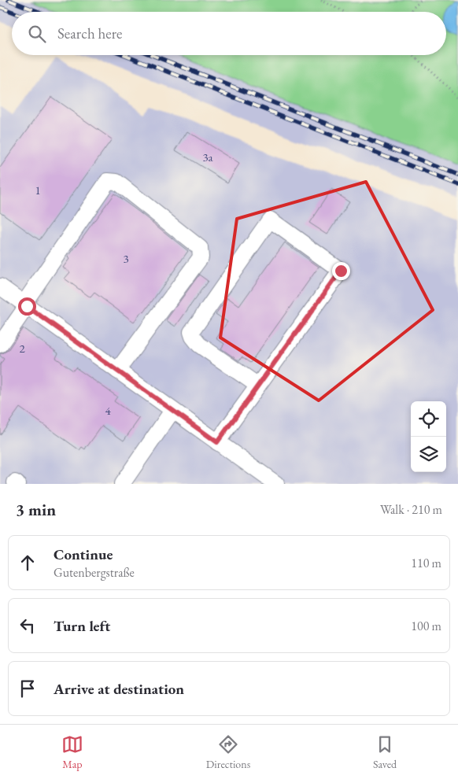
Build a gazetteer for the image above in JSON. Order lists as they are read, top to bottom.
{
  "house_numbers": [
    "3a",
    "1",
    "3",
    "2",
    "4"
  ],
  "page": {
    "search": "Search here",
    "heading": ["3 min", "Walk · 210 m"],
    "list": [
      ["Continue", "Gutenbergstraße", "110 m"],
      ["Turn left", "100 m"],
      "Arrive at destination"
    ],
    "nav": ["Map", "Directions", "Saved"]
  }
}
